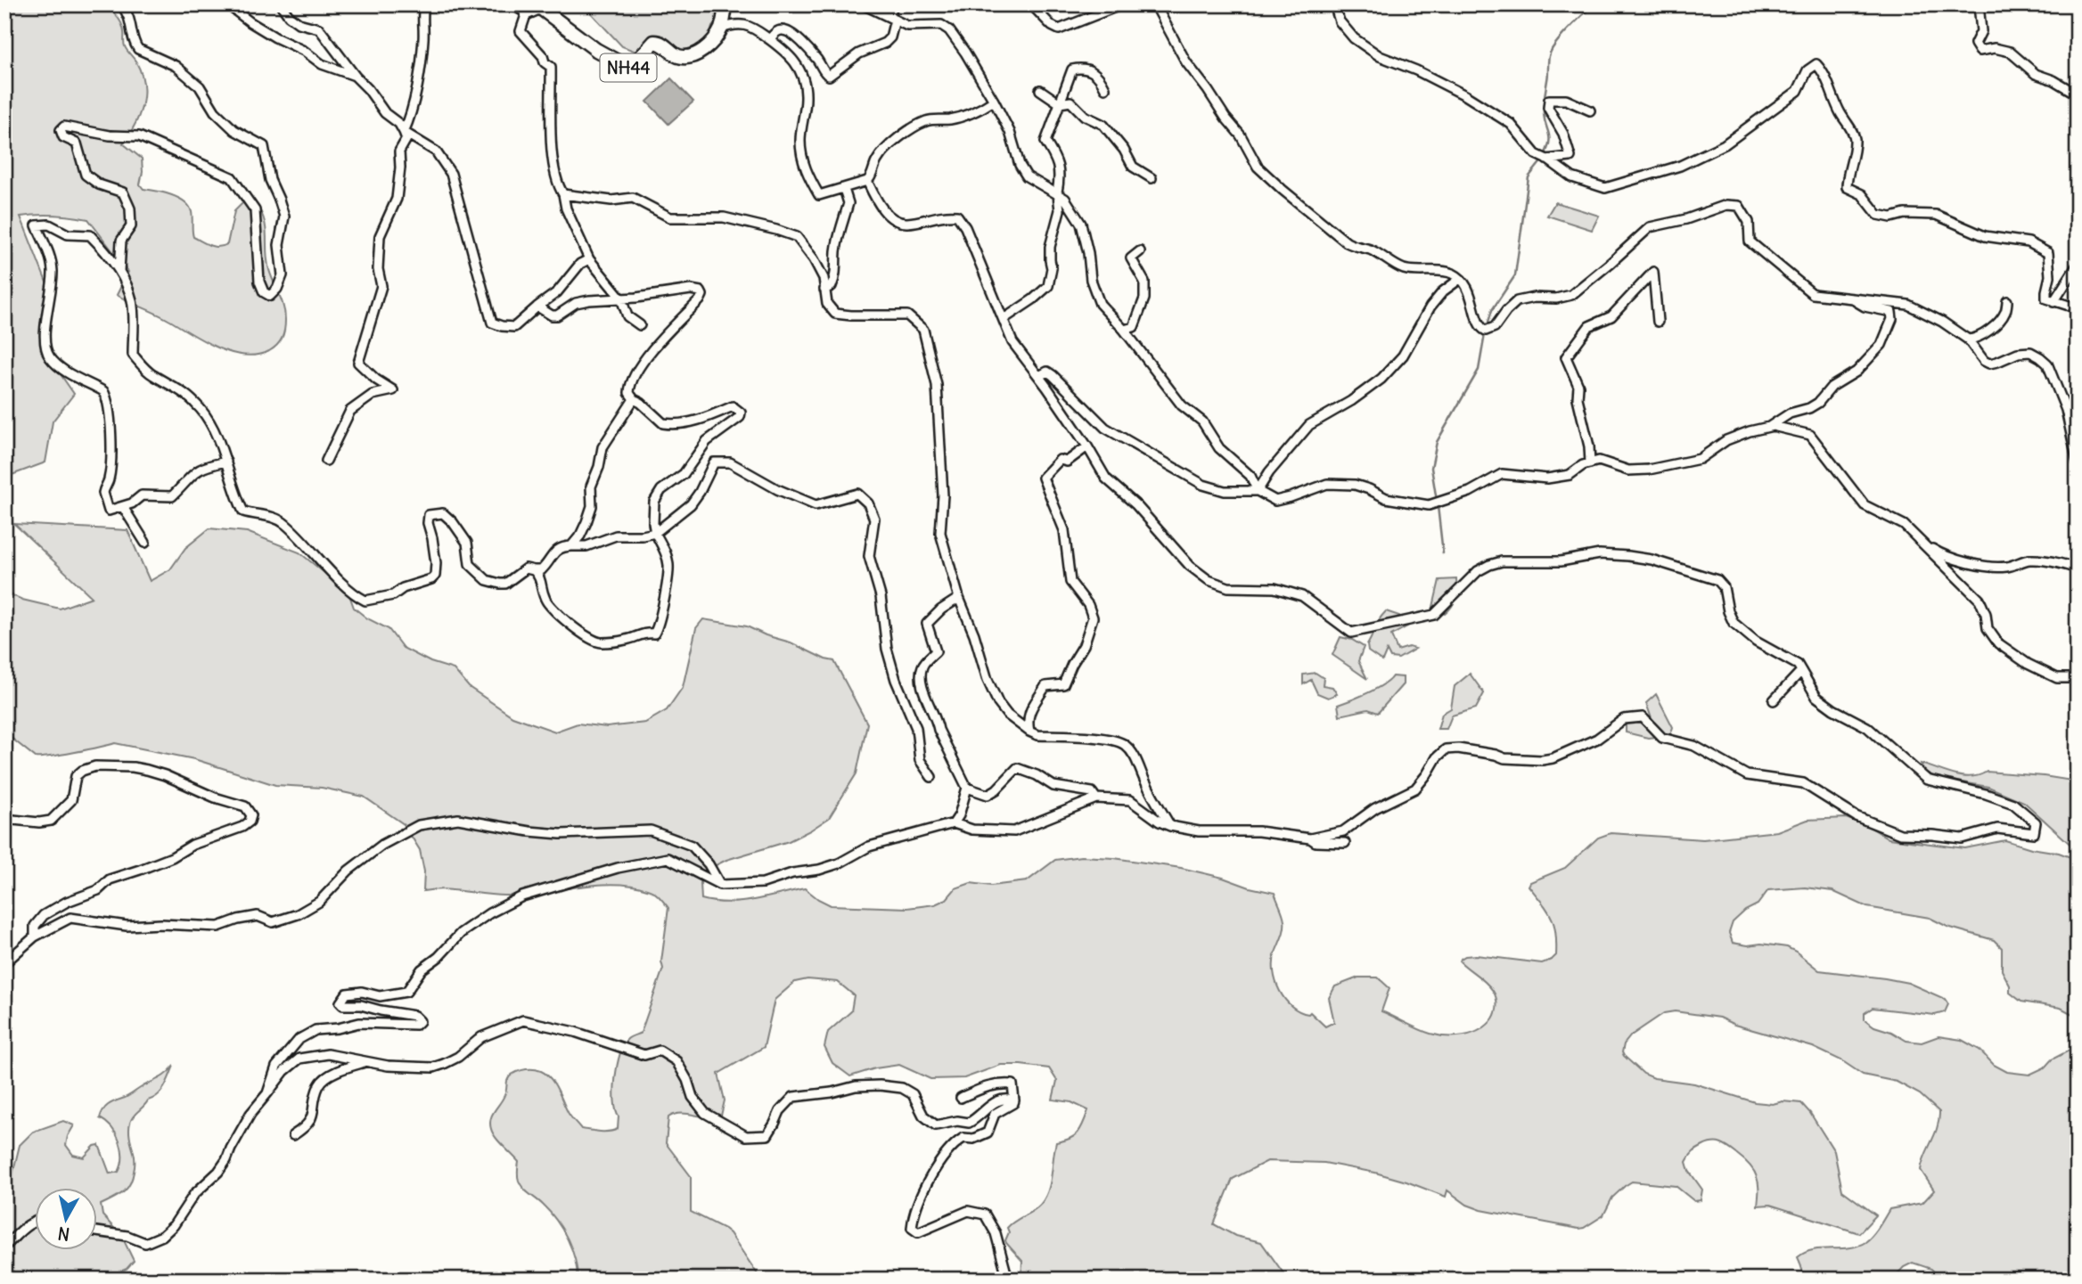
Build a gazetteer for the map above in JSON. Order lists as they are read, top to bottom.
{
  "streets": {
    "main road": ["NH44"]
  },
  "north": "bottom"
}
